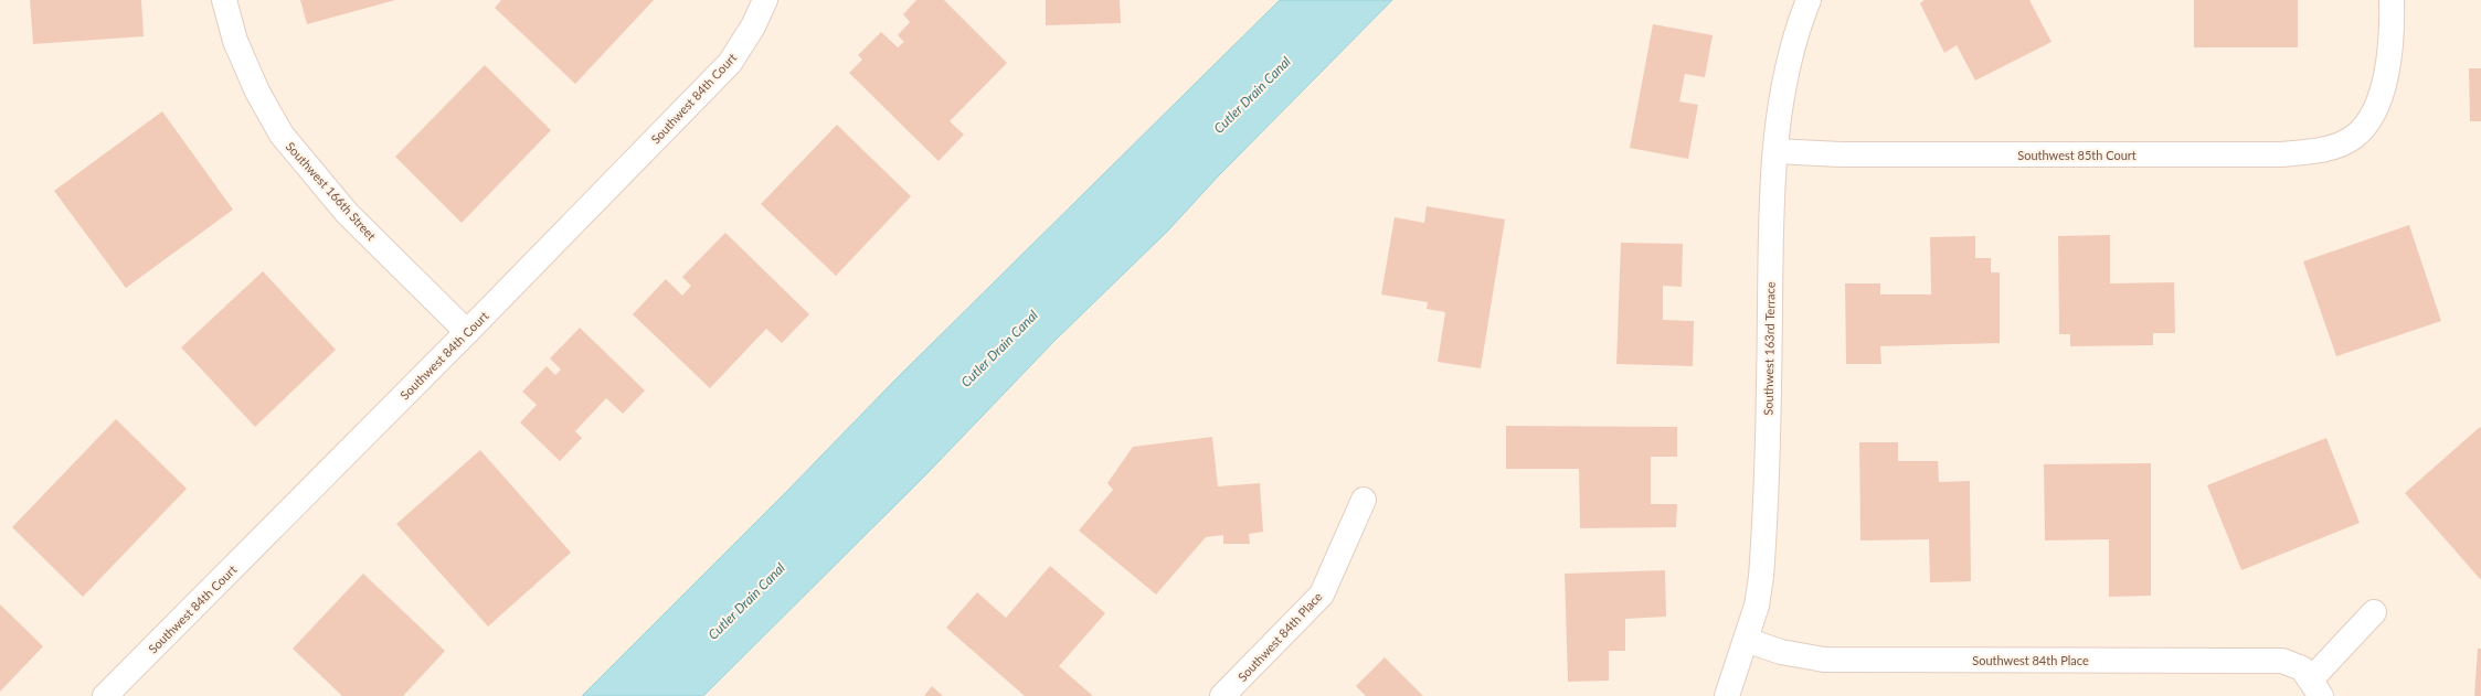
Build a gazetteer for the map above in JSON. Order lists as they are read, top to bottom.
{
  "streets": {
    "street": [
      "Southwest 84th Court",
      "Southwest 85th Court",
      "Southwest 166th Street",
      "Southwest 163rd Terrace",
      "Southwest 84th Place"
    ]
  },
  "crossings": [
    ["Southwest 84th Court", "Southwest 166th Street"],
    ["Southwest 85th Court", "Southwest 163rd Terrace"],
    ["Southwest 163rd Terrace", "Southwest 84th Place"]
  ],
  "water": ["Cutler Drain Canal"]
}
